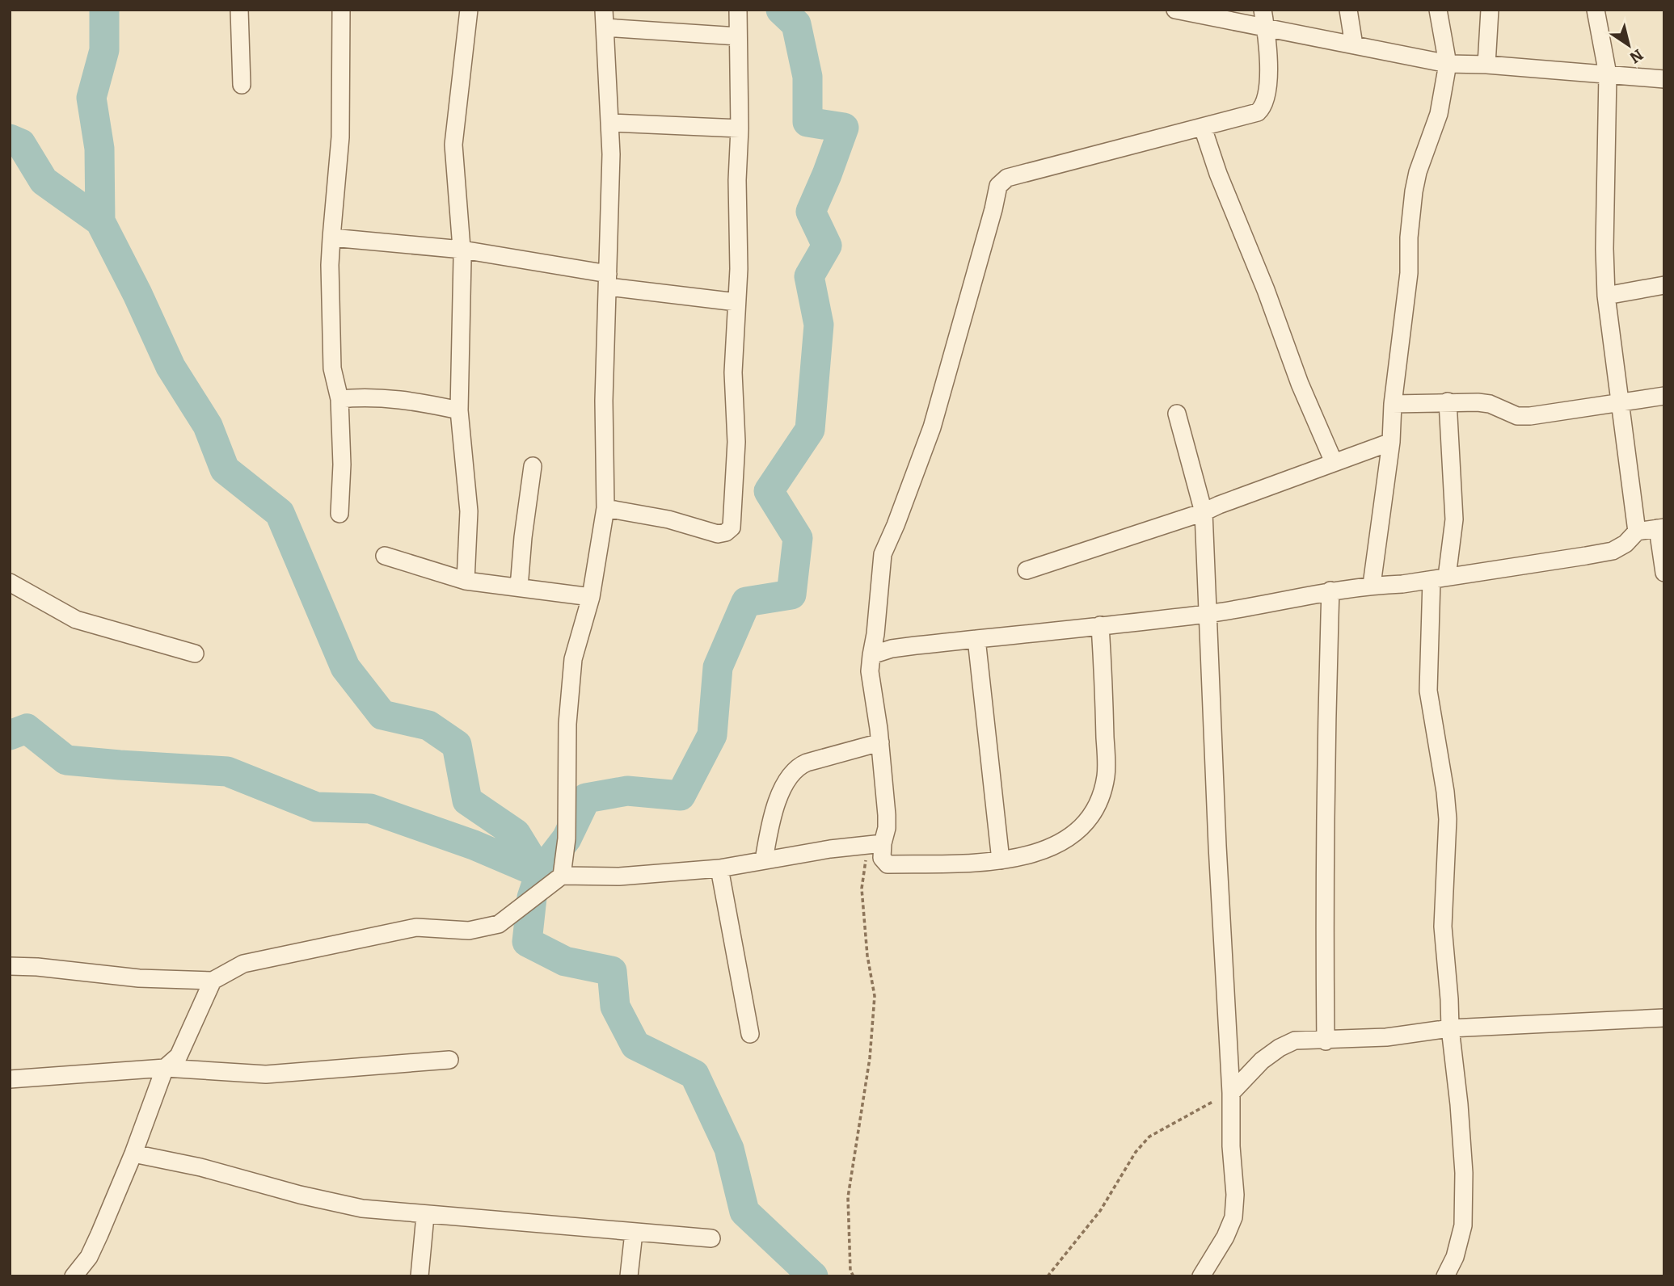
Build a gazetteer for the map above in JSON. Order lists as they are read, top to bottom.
{
  "north": "bottom right"
}
